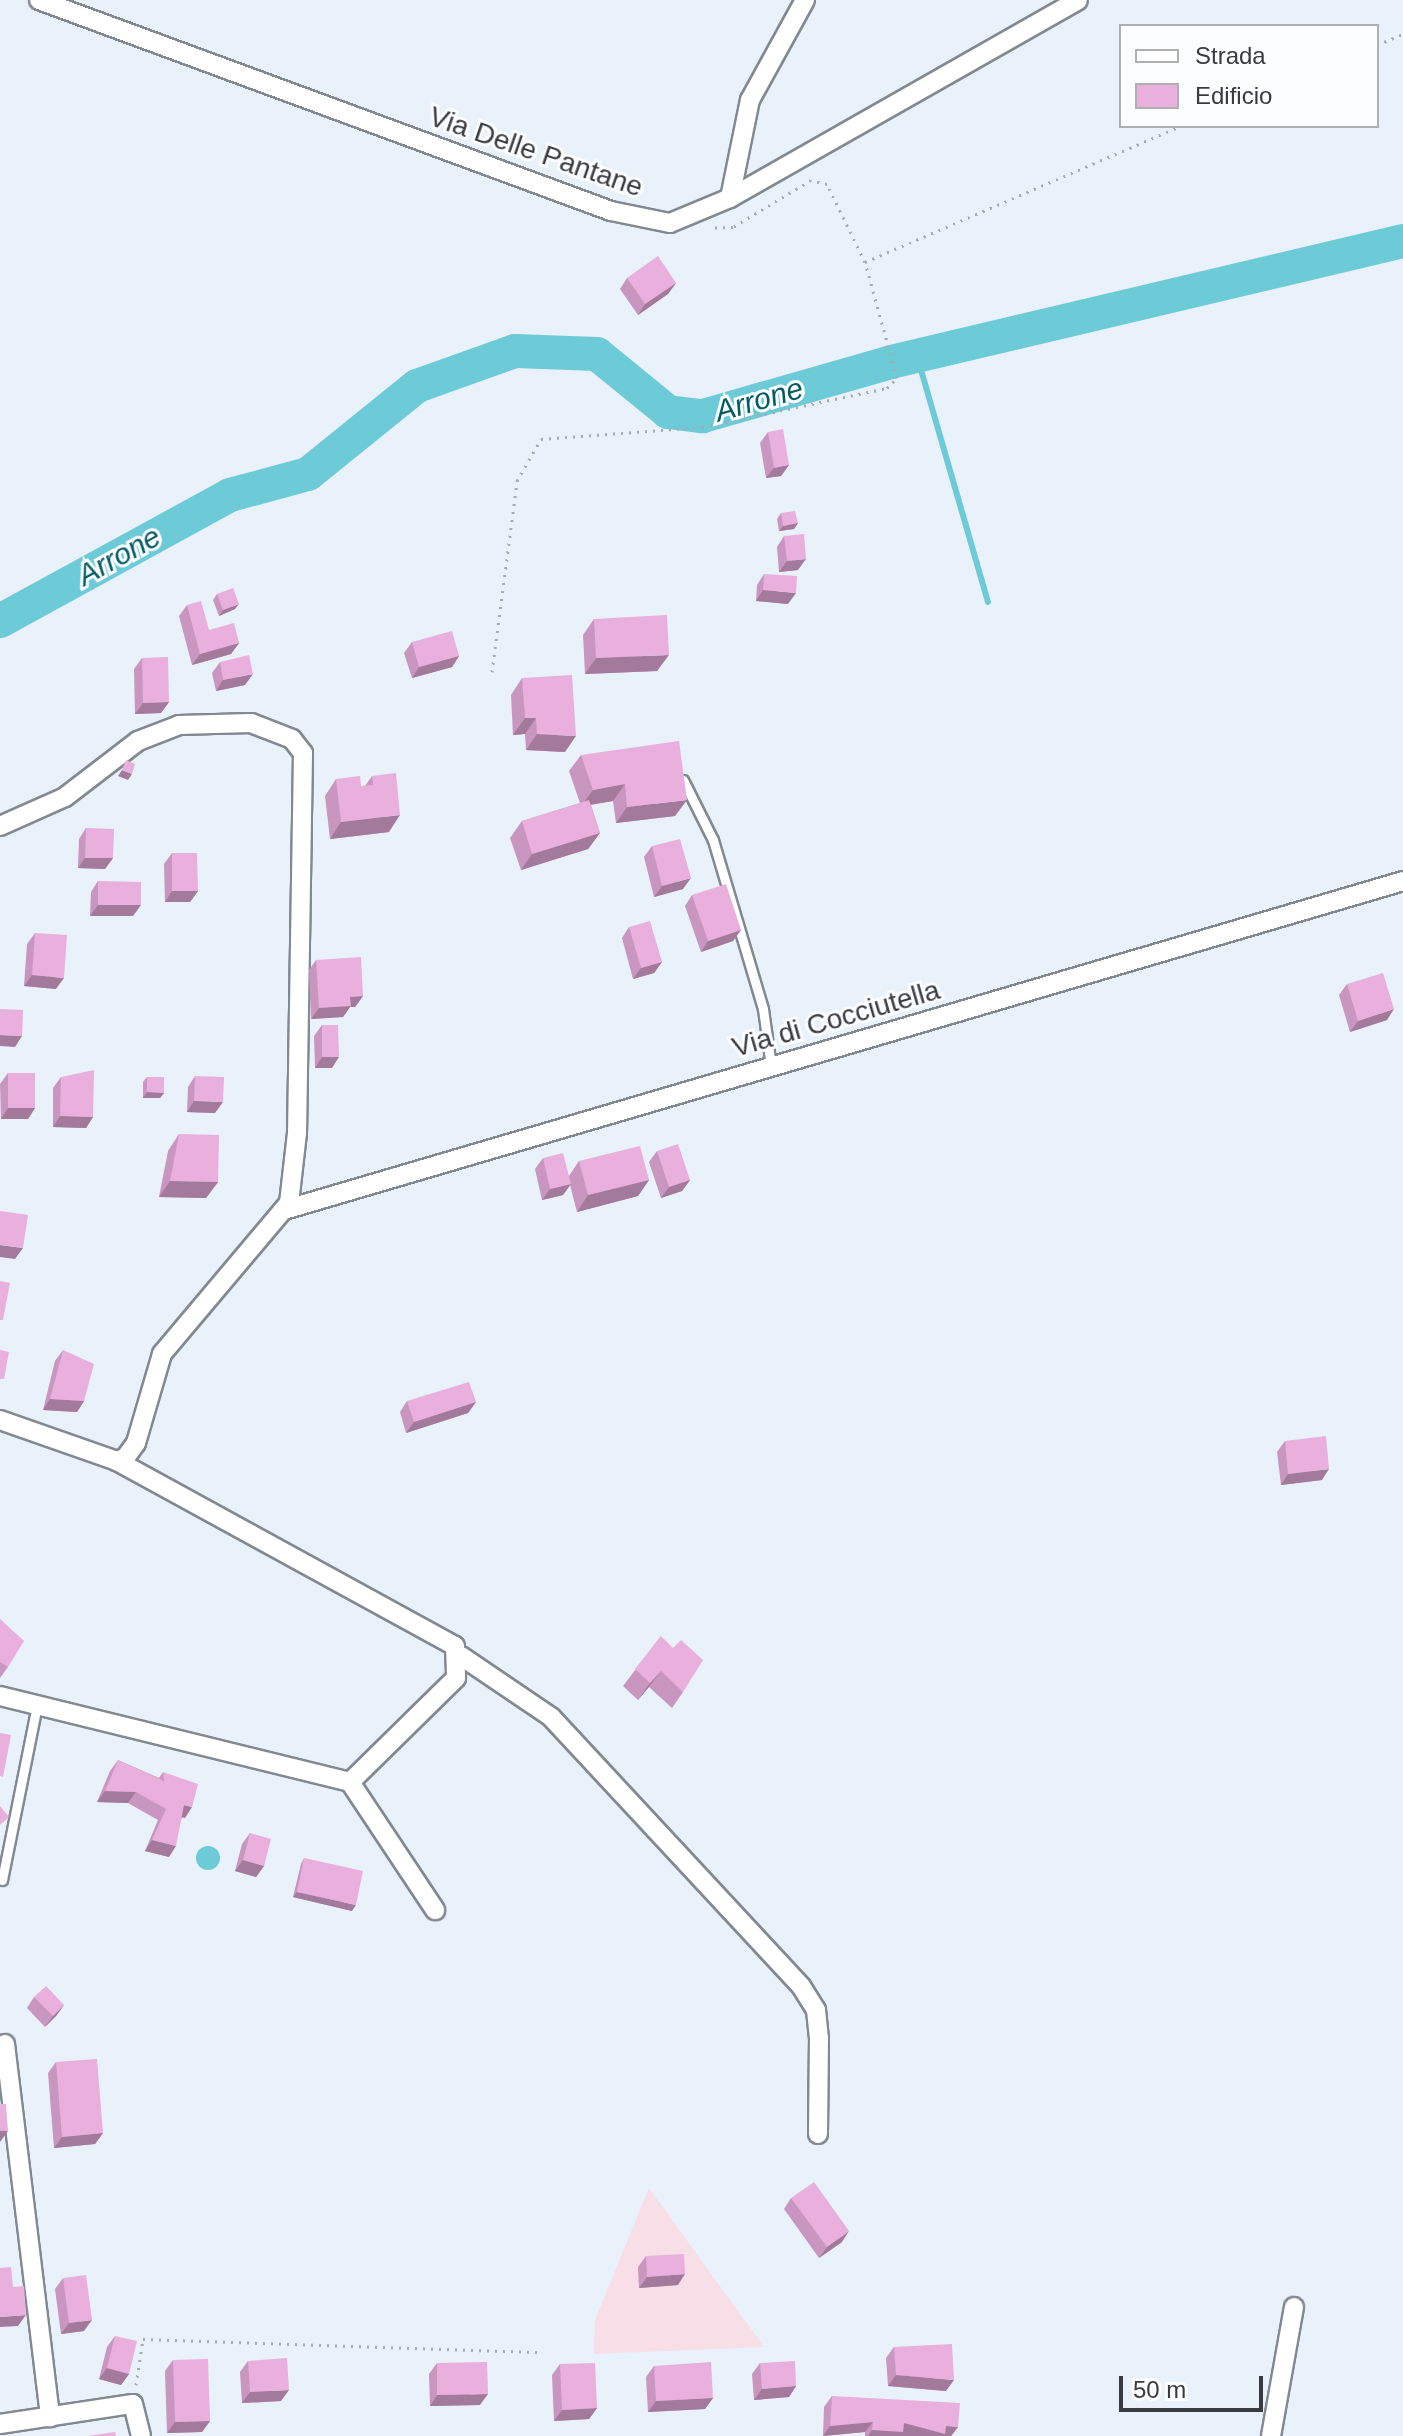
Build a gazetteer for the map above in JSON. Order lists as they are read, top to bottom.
{
  "streets": {
    "street": ["Via Delle Pantane", "Via di Cocciutella"]
  },
  "water": ["Arrone"],
  "legend": ["Strada", "Edificio"],
  "scale_bar": "50 m"
}
